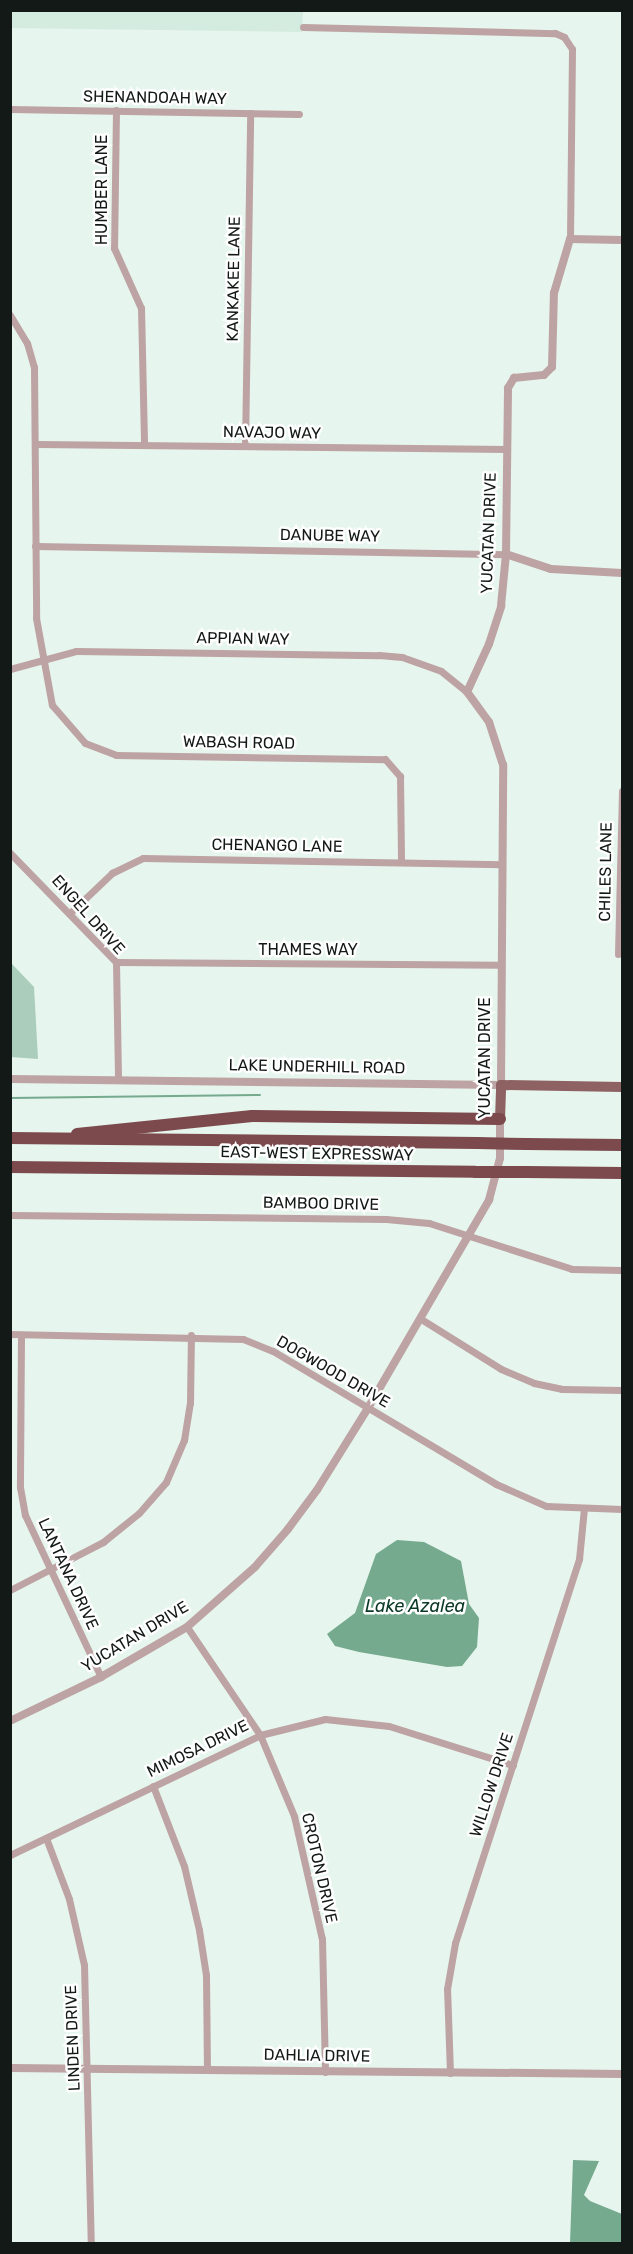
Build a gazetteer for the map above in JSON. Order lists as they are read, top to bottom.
{
  "streets": {
    "highway": ["EAST-WEST EXPRESSWAY"],
    "main road": ["YUCATAN DRIVE", "LAKE UNDERHILL ROAD"],
    "street": [
      "SHENANDOAH WAY",
      "HUMBER LANE",
      "KANKAKEE LANE",
      "NAVAJO WAY",
      "DANUBE WAY",
      "APPIAN WAY",
      "WABASH ROAD",
      "CHENANGO LANE",
      "CHILES LANE",
      "ENGEL DRIVE",
      "THAMES WAY",
      "BAMBOO DRIVE",
      "DOGWOOD DRIVE",
      "LANTANA DRIVE",
      "MIMOSA DRIVE",
      "WILLOW DRIVE",
      "CROTON DRIVE",
      "LINDEN DRIVE",
      "DAHLIA DRIVE"
    ]
  },
  "crossings": [
    ["SHENANDOAH WAY", "HUMBER LANE"],
    ["SHENANDOAH WAY", "KANKAKEE LANE"],
    ["HUMBER LANE", "NAVAJO WAY"],
    ["KANKAKEE LANE", "NAVAJO WAY"],
    ["NAVAJO WAY", "YUCATAN DRIVE"],
    ["NAVAJO WAY", "WABASH ROAD"],
    ["YUCATAN DRIVE", "DANUBE WAY"],
    ["YUCATAN DRIVE", "APPIAN WAY"],
    ["YUCATAN DRIVE", "CHENANGO LANE"],
    ["YUCATAN DRIVE", "THAMES WAY"],
    ["YUCATAN DRIVE", "LAKE UNDERHILL ROAD"],
    ["YUCATAN DRIVE", "BAMBOO DRIVE"],
    ["YUCATAN DRIVE", "DOGWOOD DRIVE"],
    ["YUCATAN DRIVE", "LANTANA DRIVE"],
    ["YUCATAN DRIVE", "CROTON DRIVE"],
    ["DANUBE WAY", "WABASH ROAD"],
    ["APPIAN WAY", "WABASH ROAD"],
    ["WABASH ROAD", "CHENANGO LANE"],
    ["CHENANGO LANE", "ENGEL DRIVE"],
    ["ENGEL DRIVE", "THAMES WAY"],
    ["ENGEL DRIVE", "LAKE UNDERHILL ROAD"],
    ["DOGWOOD DRIVE", "LANTANA DRIVE"],
    ["DOGWOOD DRIVE", "WILLOW DRIVE"],
    ["MIMOSA DRIVE", "WILLOW DRIVE"],
    ["MIMOSA DRIVE", "CROTON DRIVE"],
    ["MIMOSA DRIVE", "LINDEN DRIVE"],
    ["WILLOW DRIVE", "DAHLIA DRIVE"],
    ["CROTON DRIVE", "DAHLIA DRIVE"],
    ["LINDEN DRIVE", "DAHLIA DRIVE"]
  ],
  "water": ["Lake Azalea"]
}
